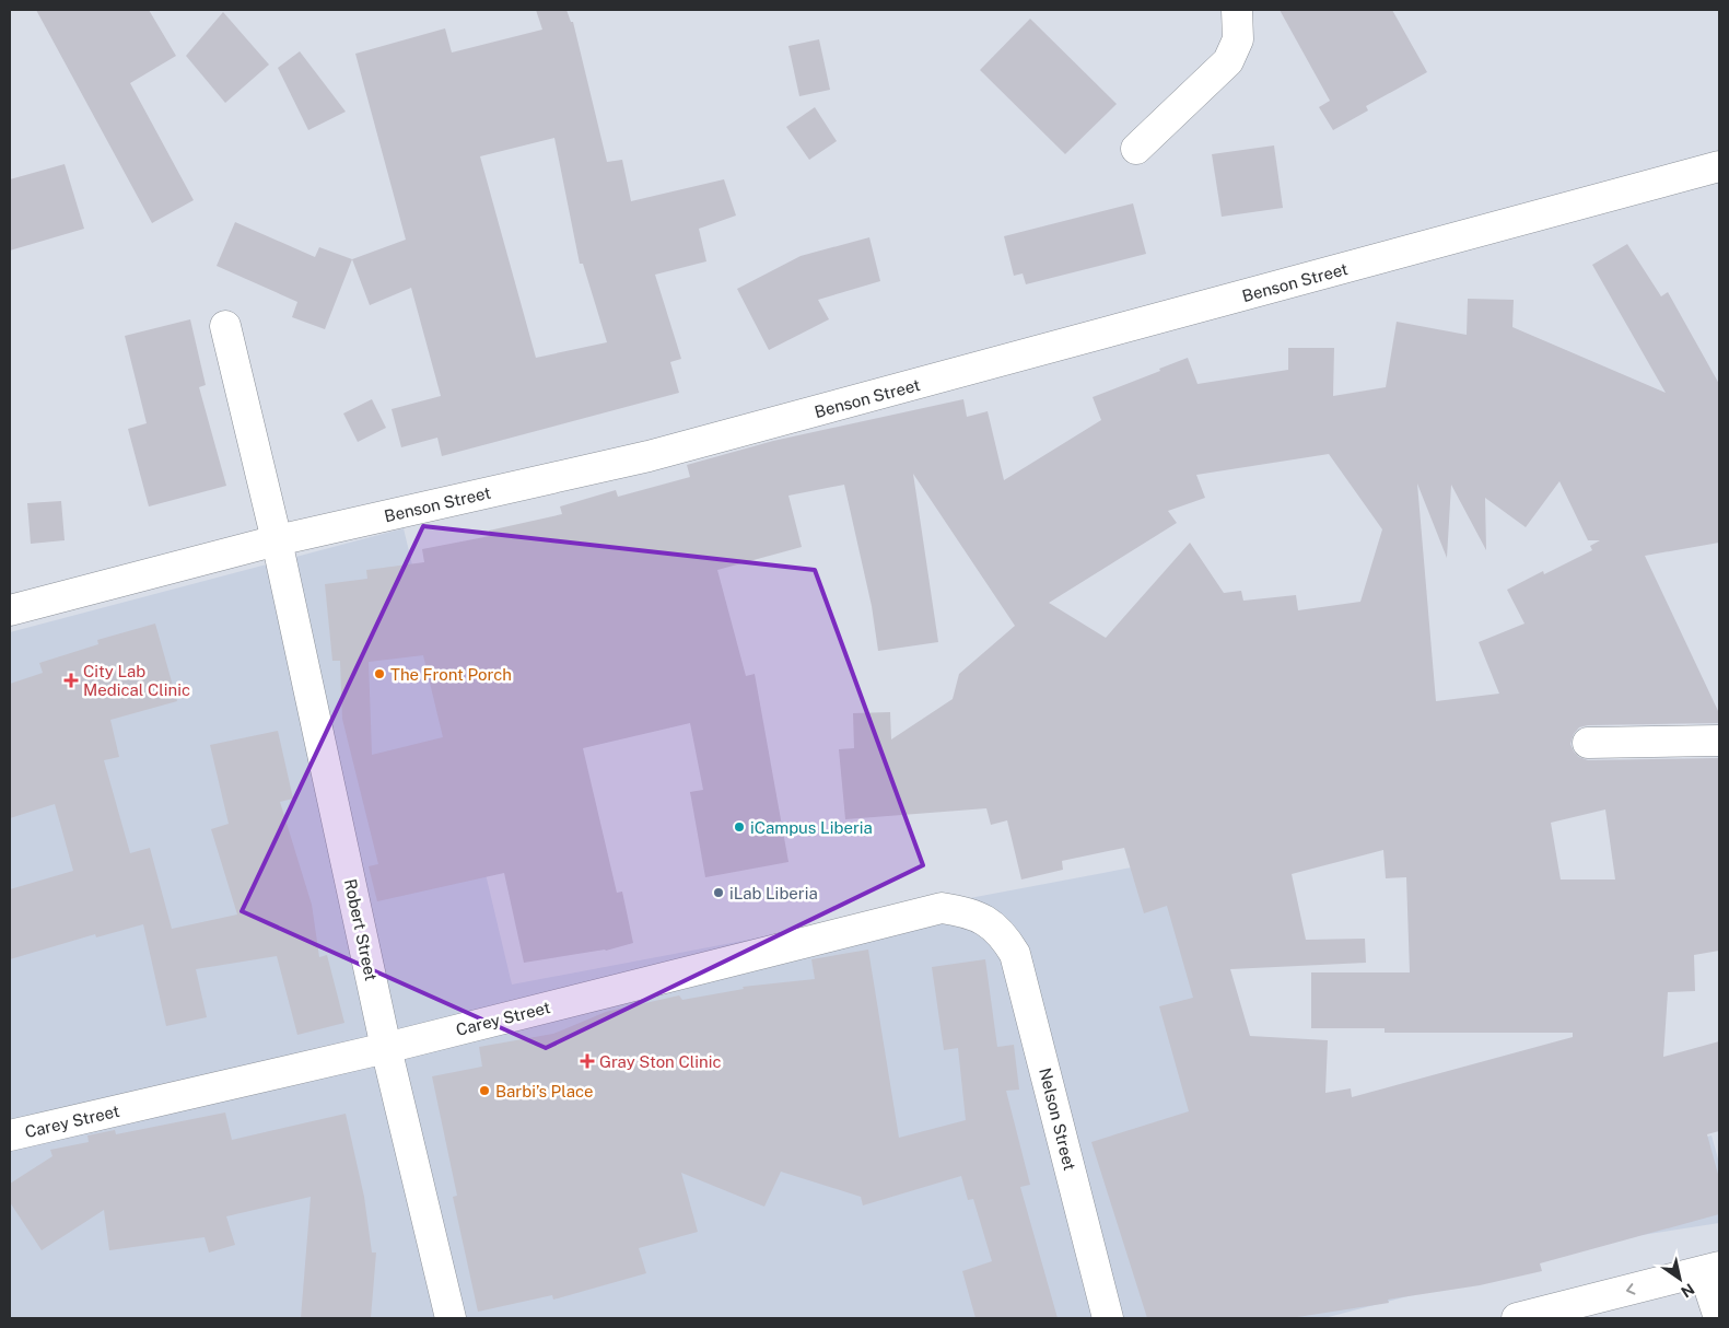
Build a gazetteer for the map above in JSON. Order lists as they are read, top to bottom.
{
  "streets": {
    "street": [
      "Benson Street",
      "Robert Street",
      "Carey Street",
      "Nelson Street"
    ]
  },
  "crossings": [
    ["Benson Street", "Robert Street"],
    ["Robert Street", "Carey Street"],
    ["Carey Street", "Nelson Street"]
  ],
  "places": {
    "other": [
      "The Front Porch",
      "iCampus Liberia",
      "iLab Liberia",
      "Barbi’s Place"
    ],
    "health": ["City Lab Medical Clinic", "Gray Ston Clinic"]
  },
  "north": "bottom right"
}
